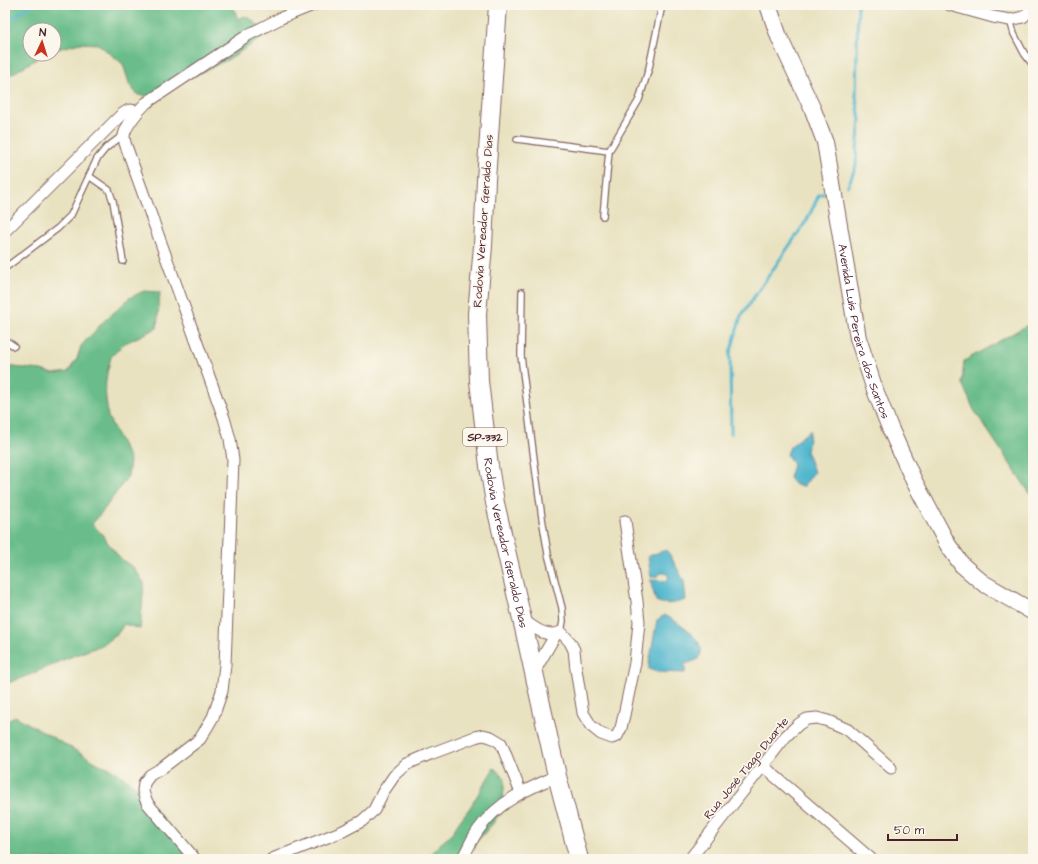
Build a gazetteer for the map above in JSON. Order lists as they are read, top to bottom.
{
  "streets": {
    "main road": ["Rodovia Vereador Geraldo Dias", "SP-332"],
    "street": ["Avenida Luís Pereira dos Santos", "Rua José Tiago Duarte"]
  },
  "scale_bar": "50 m",
  "north": "top"
}
